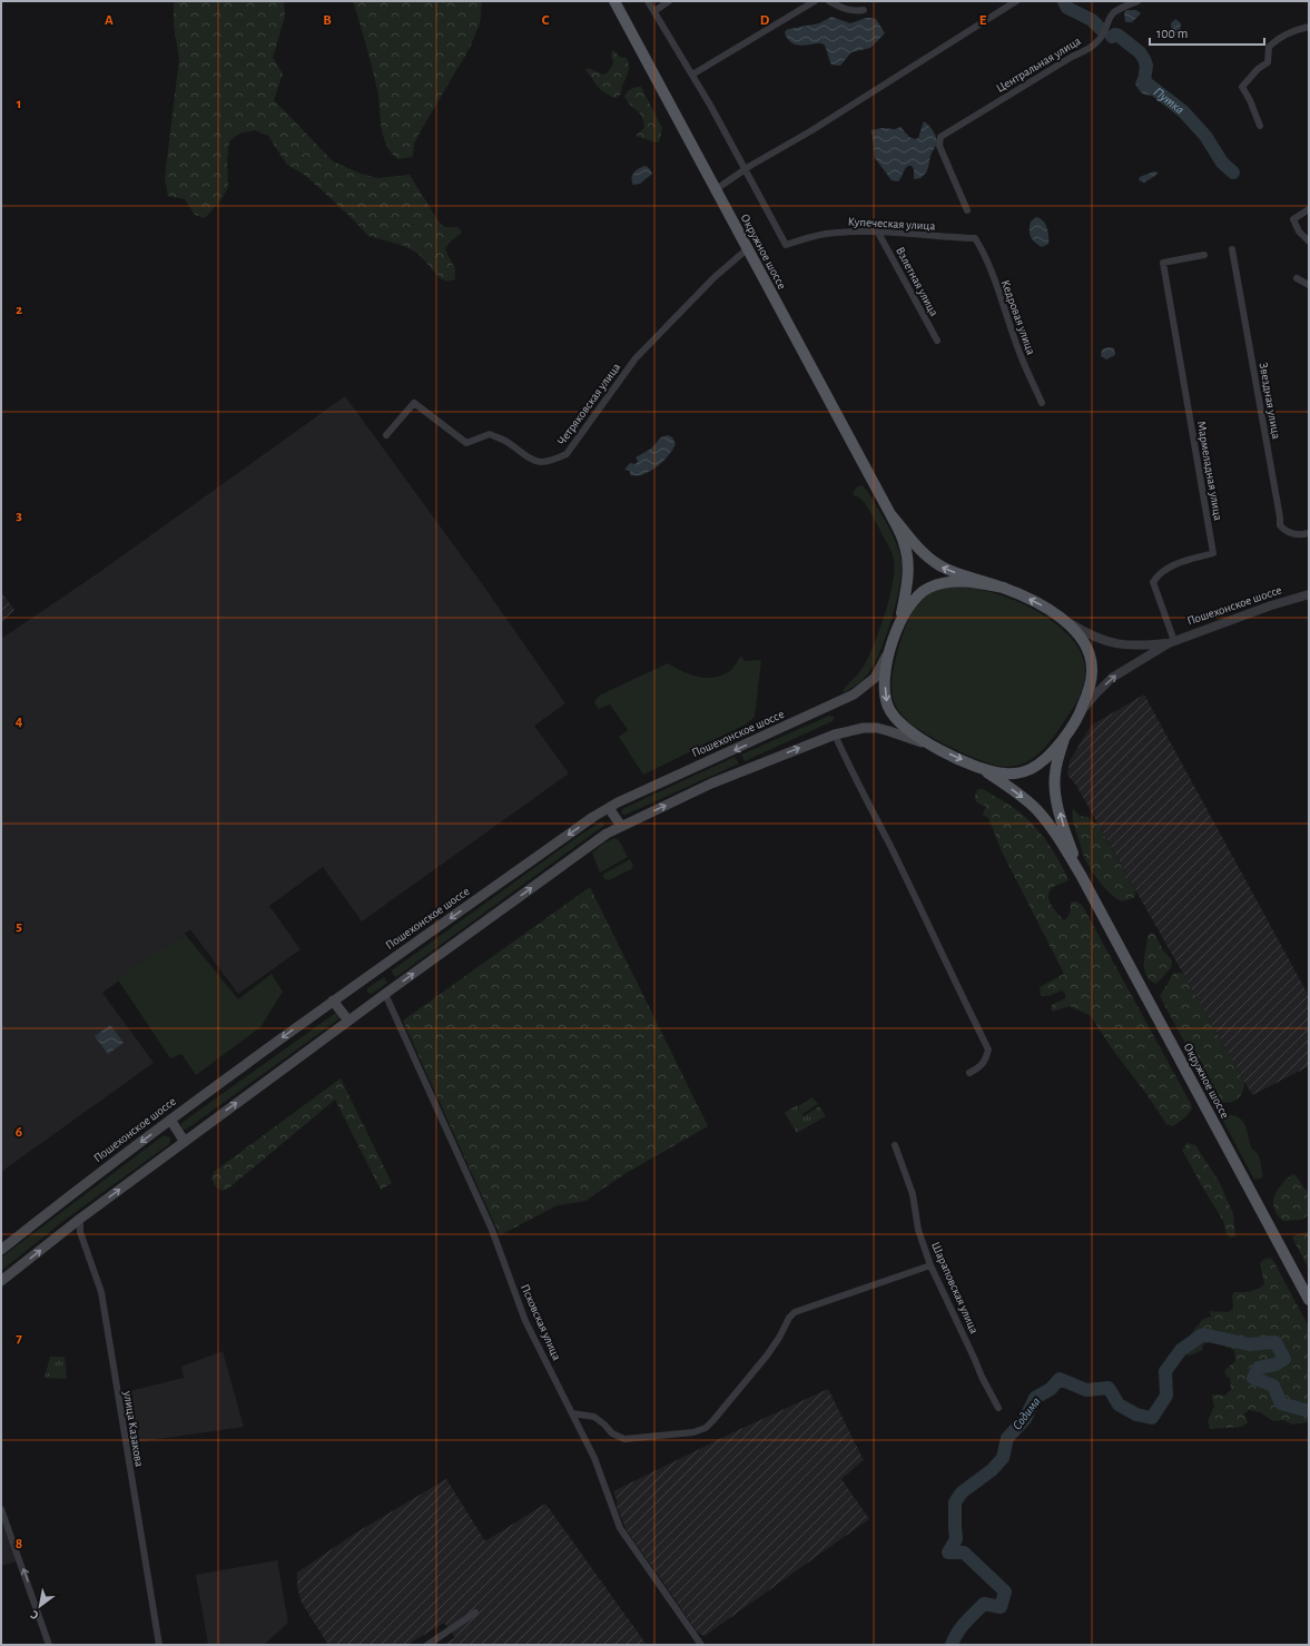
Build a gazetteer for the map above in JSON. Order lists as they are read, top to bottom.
{
  "streets": {
    "main road": ["Окружное шоссе", "Пошехонское шоссе"],
    "street": [
      "Центральная улица",
      "Купеческая улица",
      "Взлетная улица",
      "Кедровая улица",
      "Звездная улица",
      "Четряковская улица",
      "Мармеладная улица",
      "Шараповская улица",
      "Псковская улица",
      "улица Казакова"
    ]
  },
  "crossings": [
    ["Купеческая улица", "Взлетная улица"],
    ["Купеческая улица", "Кедровая улица"],
    ["Окружное шоссе", "Четряковская улица"],
    ["Окружное шоссе", "Пошехонское шоссе"],
    ["Мармеладная улица", "Пошехонское шоссе"]
  ],
  "one_way": ["Пошехонское шоссе"],
  "water": ["Путка", "Содима"],
  "scale_bar": "100 m",
  "north": "bottom left",
  "grid": {
    "columns": [
      "A",
      "B",
      "C",
      "D",
      "E"
    ],
    "rows": [
      "1",
      "2",
      "3",
      "4",
      "5",
      "6",
      "7",
      "8"
    ]
  }
}
